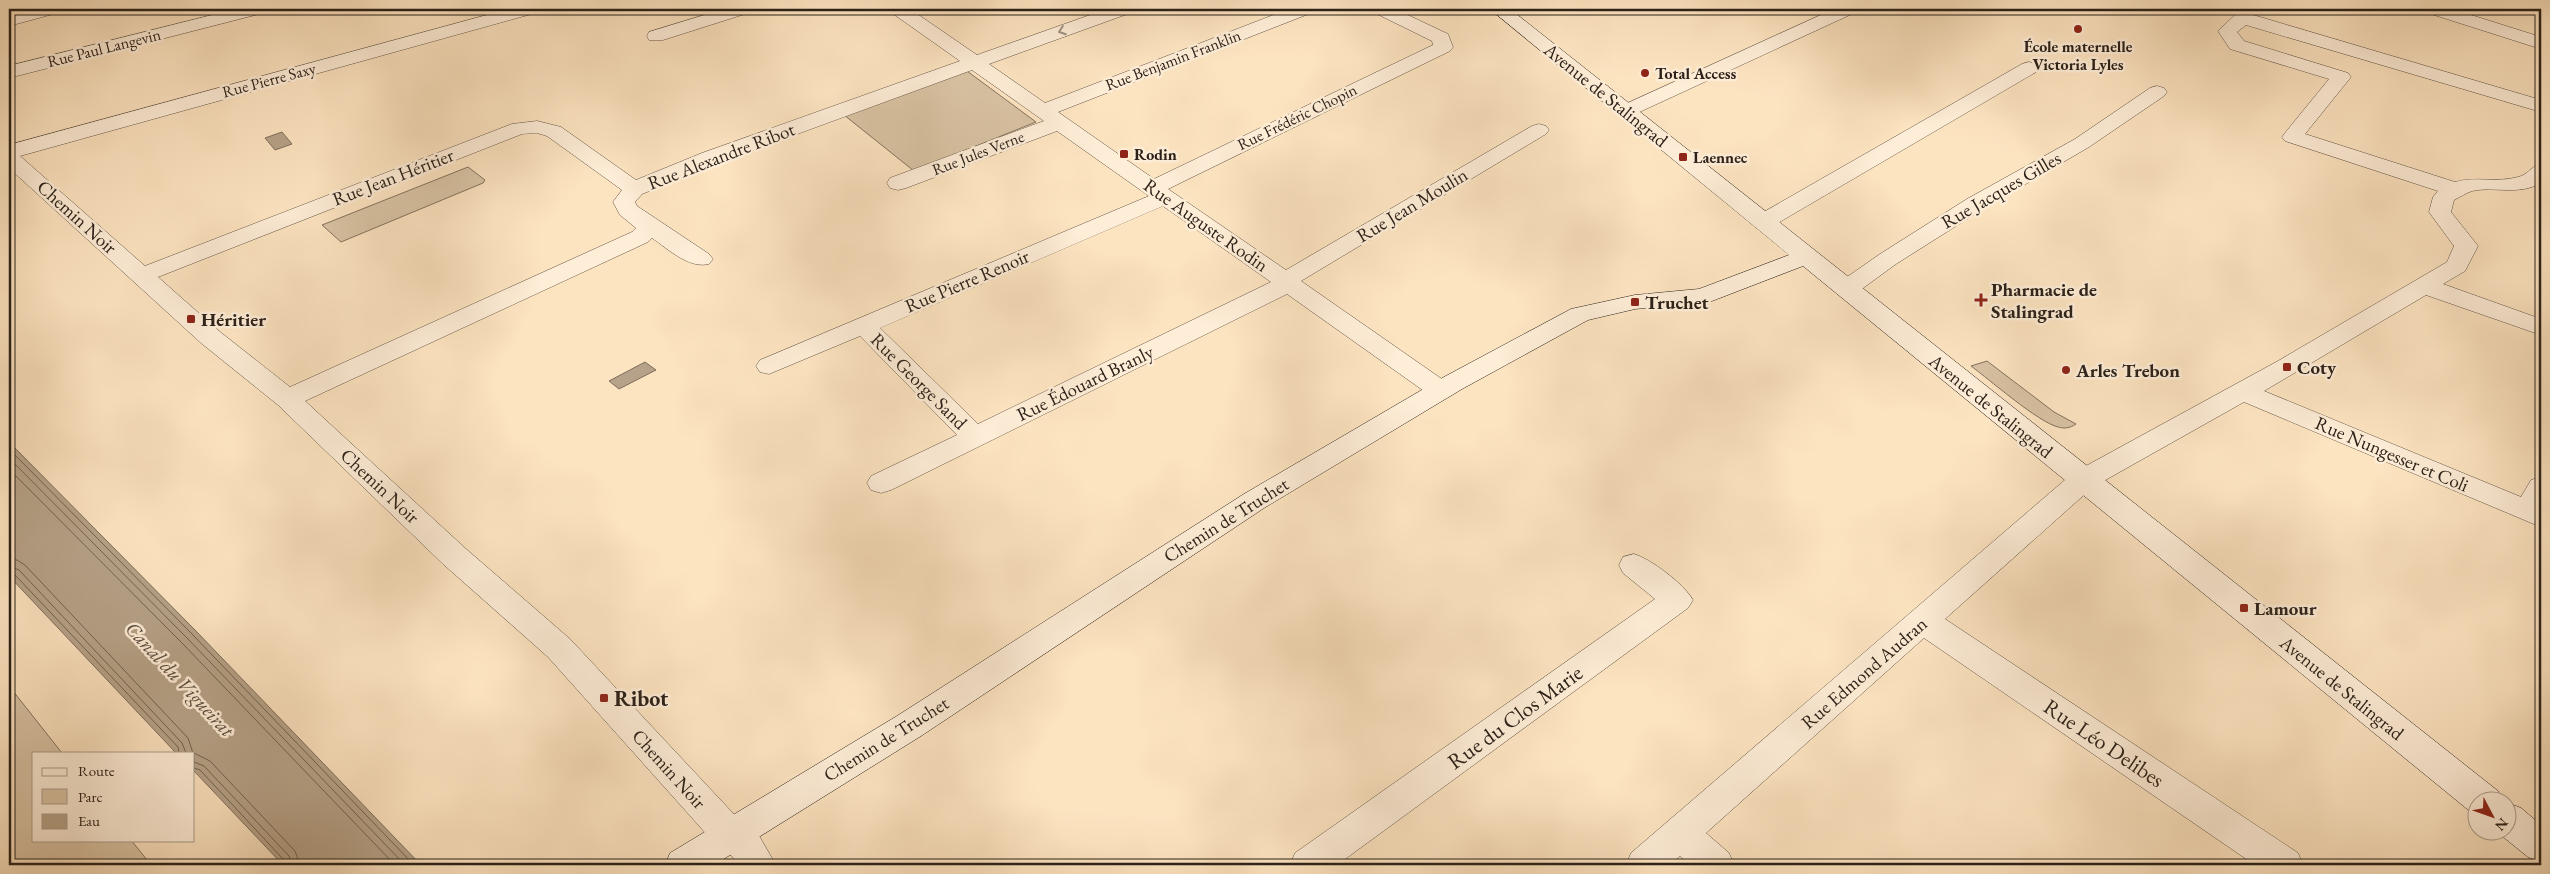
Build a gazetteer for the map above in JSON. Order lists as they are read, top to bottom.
{
  "streets": {
    "street": [
      "Rue Paul Langevin",
      "Rue Benjamin Franklin",
      "Rue Pierre Saxy",
      "Avenue de Stalingrad",
      "Rue Frédéric Chopin",
      "Rue Jules Verne",
      "Rue Alexandre Ribot",
      "Rue Jean Héritier",
      "Rue Jacques Gilles",
      "Rue Jean Moulin",
      "Chemin Noir",
      "Rue Auguste Rodin",
      "Rue Pierre Renoir",
      "Rue George Sand",
      "Rue Édouard Branly",
      "Rue Nungesser et Coli",
      "Chemin de Truchet",
      "Rue Edmond Audran",
      "Rue du Clos Marie",
      "Rue Léo Delibes"
    ]
  },
  "crossings": [
    ["Rue Benjamin Franklin", "Rue Jules Verne"],
    ["Rue Benjamin Franklin", "Rue Auguste Rodin"],
    ["Avenue de Stalingrad", "Rue Jacques Gilles"],
    ["Avenue de Stalingrad", "Chemin de Truchet"],
    ["Avenue de Stalingrad", "Rue Edmond Audran"],
    ["Rue Frédéric Chopin", "Rue Auguste Rodin"],
    ["Rue Frédéric Chopin", "Rue Pierre Renoir"],
    ["Rue Jules Verne", "Rue Auguste Rodin"],
    ["Rue Alexandre Ribot", "Rue Jean Héritier"],
    ["Rue Alexandre Ribot", "Rue Auguste Rodin"],
    ["Rue Jean Héritier", "Chemin Noir"],
    ["Rue Jean Moulin", "Rue Auguste Rodin"],
    ["Rue Jean Moulin", "Rue Édouard Branly"],
    ["Chemin Noir", "Chemin de Truchet"],
    ["Rue Auguste Rodin", "Rue Pierre Renoir"],
    ["Rue Auguste Rodin", "Rue Édouard Branly"],
    ["Rue Auguste Rodin", "Chemin de Truchet"],
    ["Rue Pierre Renoir", "Rue George Sand"],
    ["Rue George Sand", "Rue Édouard Branly"],
    ["Rue Nungesser et Coli", "Rue Edmond Audran"],
    ["Rue Edmond Audran", "Rue Léo Delibes"]
  ],
  "water": ["Canal du Vigueirat"],
  "places": {
    "other": ["École maternelle Victoria Lyles", "Total Access", "Arles Trebon"],
    "transit": [
      "Rodin",
      "Laennec",
      "Truchet",
      "Héritier",
      "Coty",
      "Lamour",
      "Ribot"
    ],
    "health": ["Pharmacie de Stalingrad"]
  },
  "legend": ["Route", "Parc", "Eau"],
  "north": "bottom right"
}
